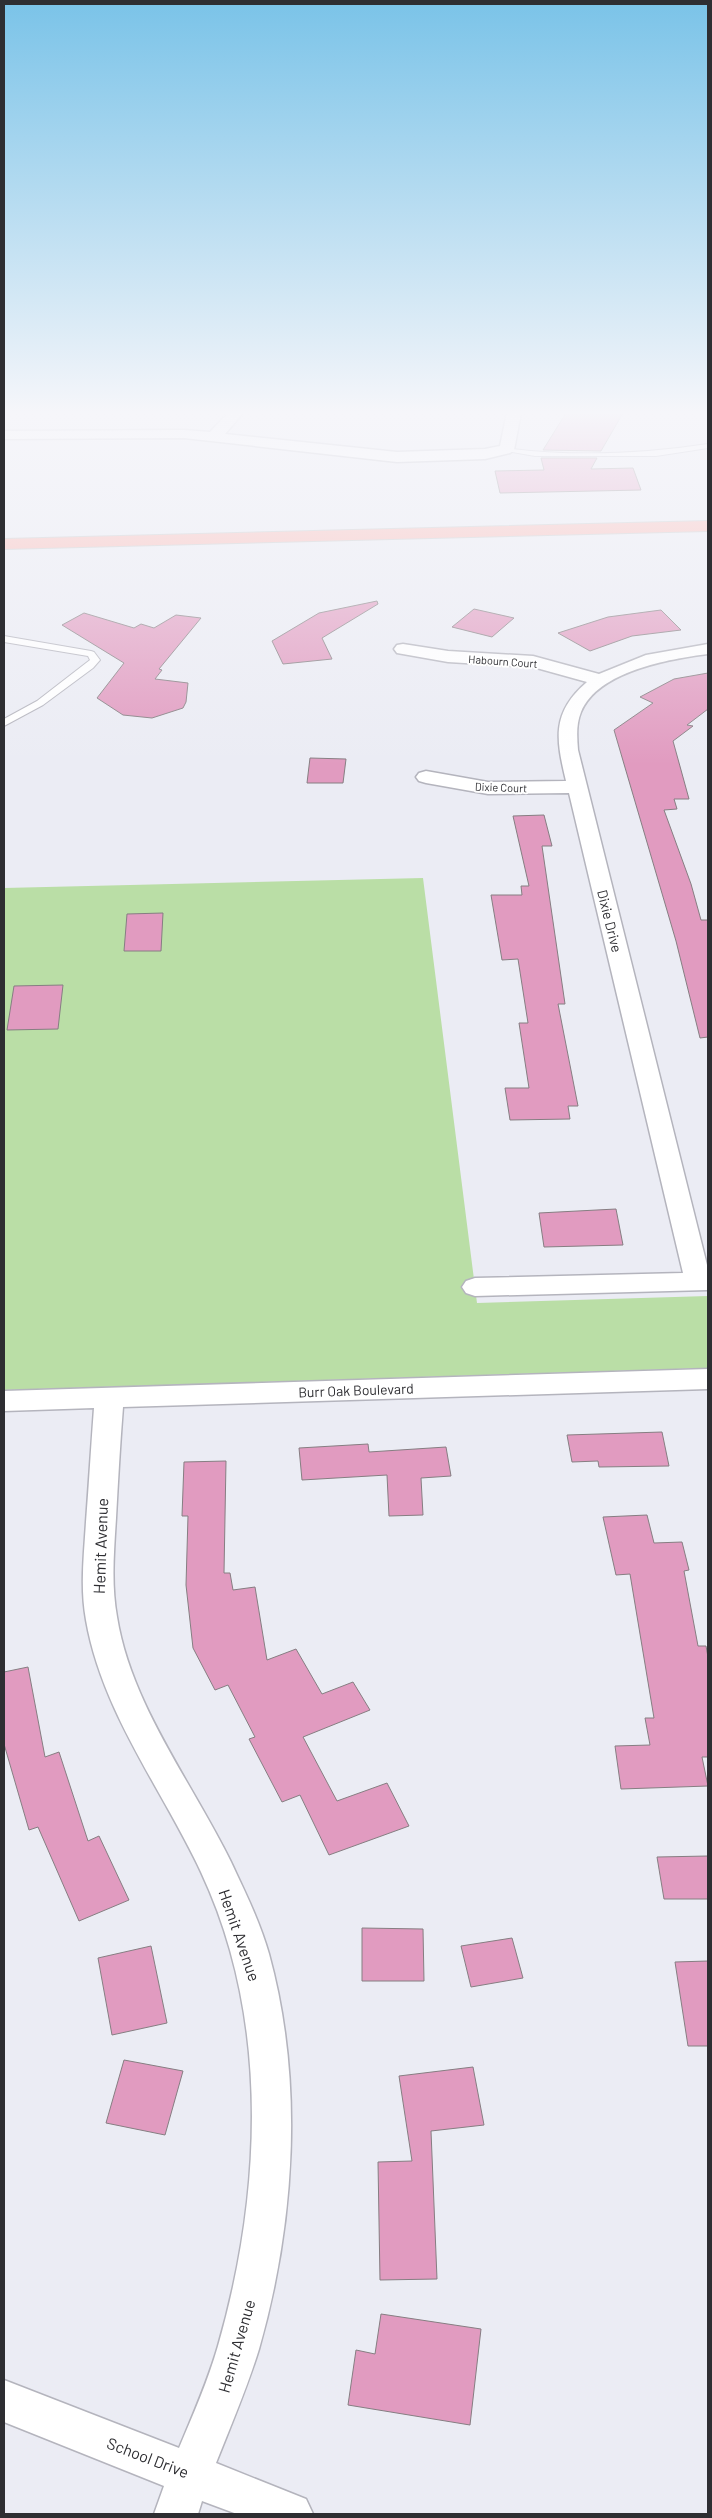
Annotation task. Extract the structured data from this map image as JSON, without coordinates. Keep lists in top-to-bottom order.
{
  "streets": {
    "street": [
      "Habourn Court",
      "Dixie Court",
      "Dixie Drive",
      "Burr Oak Boulevard",
      "Hemit Avenue",
      "School Drive"
    ]
  },
  "crossings": [
    ["Habourn Court", "Dixie Drive"],
    ["Dixie Court", "Dixie Drive"],
    ["Burr Oak Boulevard", "Hemit Avenue"],
    ["Hemit Avenue", "School Drive"]
  ]
}
